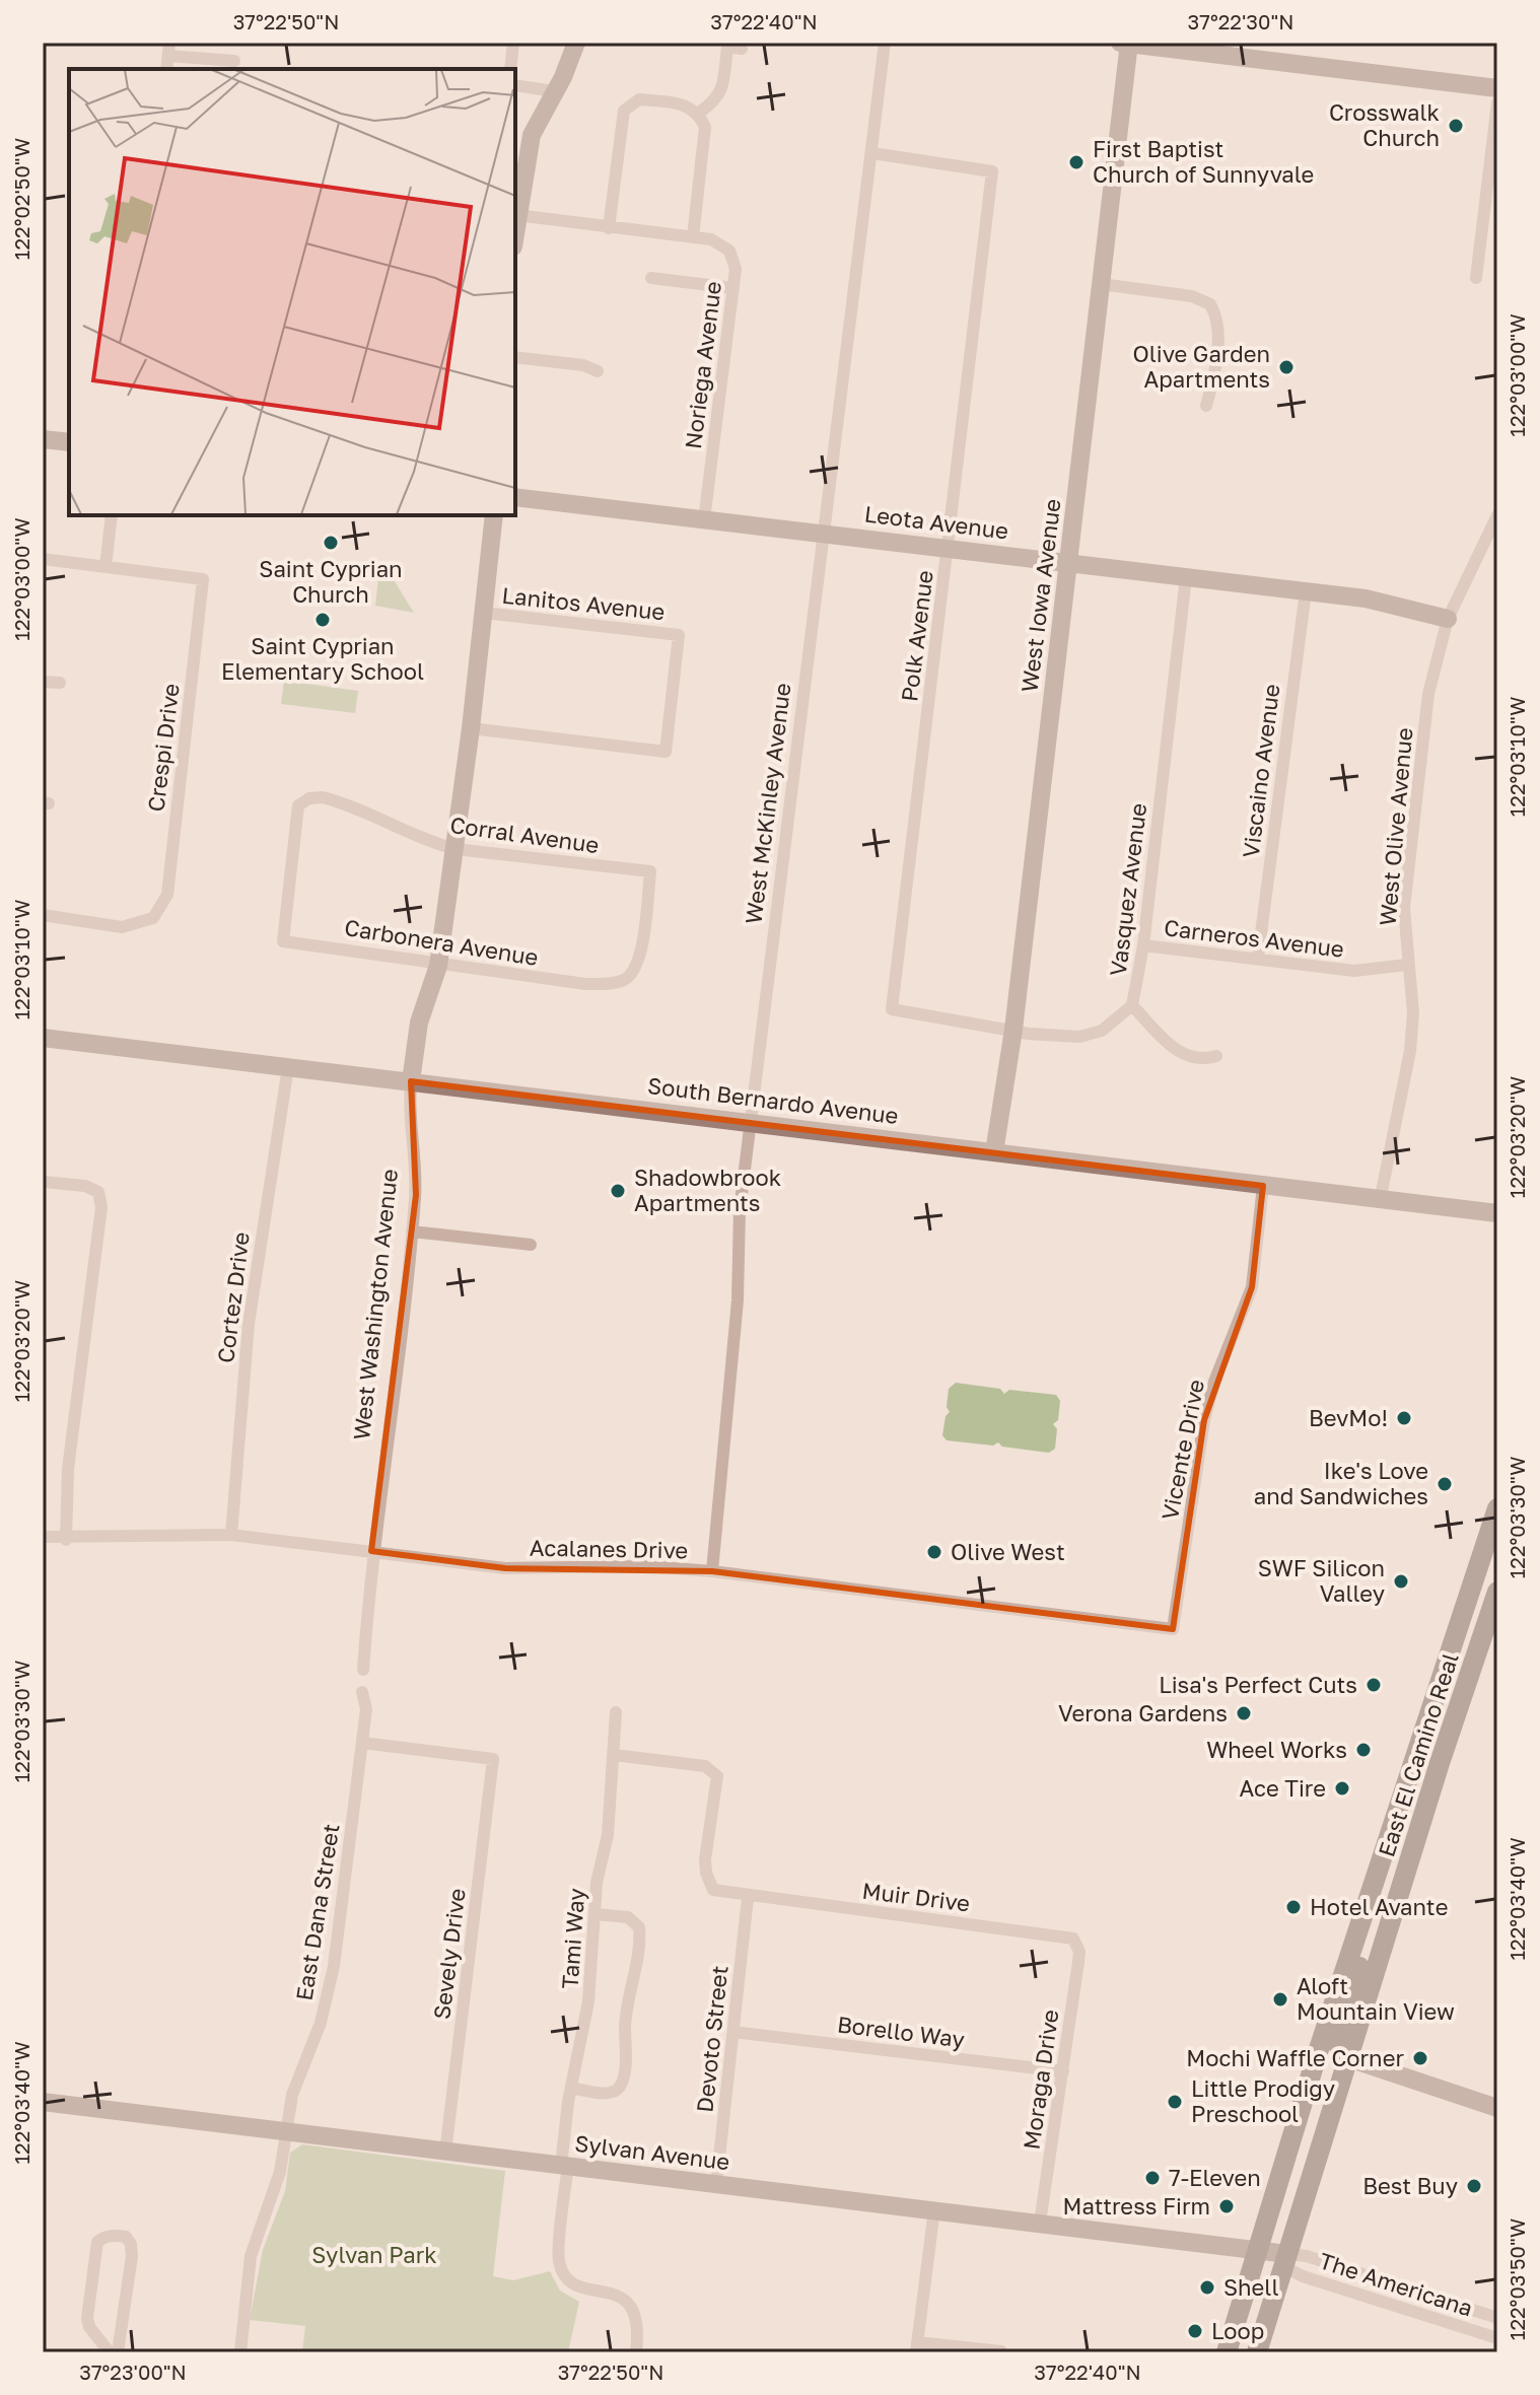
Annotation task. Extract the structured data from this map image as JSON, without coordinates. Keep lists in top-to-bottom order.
{
  "streets": {
    "main road": ["East El Camino Real"],
    "street": [
      "Noriega Avenue",
      "Leota Avenue",
      "West Iowa Avenue",
      "Lanitos Avenue",
      "Polk Avenue",
      "Crespi Drive",
      "Viscaino Avenue",
      "West McKinley Avenue",
      "West Olive Avenue",
      "Corral Avenue",
      "Vasquez Avenue",
      "Carneros Avenue",
      "Carbonera Avenue",
      "South Bernardo Avenue",
      "Cortez Drive",
      "West Washington Avenue",
      "Vicente Drive",
      "Acalanes Drive",
      "Muir Drive",
      "East Dana Street",
      "Tami Way",
      "Sevely Drive",
      "Borello Way",
      "Devoto Street",
      "Moraga Drive",
      "Sylvan Avenue",
      "The Americana"
    ]
  },
  "crossings": [
    ["Noriega Avenue", "Leota Avenue"],
    ["Leota Avenue", "West Iowa Avenue"],
    ["Leota Avenue", "Polk Avenue"],
    ["Leota Avenue", "Viscaino Avenue"],
    ["Leota Avenue", "West McKinley Avenue"],
    ["Leota Avenue", "West Olive Avenue"],
    ["Leota Avenue", "Vasquez Avenue"],
    ["West Iowa Avenue", "Vasquez Avenue"],
    ["West Iowa Avenue", "South Bernardo Avenue"],
    ["Lanitos Avenue", "West Washington Avenue"],
    ["Polk Avenue", "West McKinley Avenue"],
    ["Polk Avenue", "Vasquez Avenue"],
    ["Viscaino Avenue", "Carneros Avenue"],
    ["West McKinley Avenue", "South Bernardo Avenue"],
    ["West McKinley Avenue", "Acalanes Drive"],
    ["West Olive Avenue", "Carneros Avenue"],
    ["West Olive Avenue", "South Bernardo Avenue"],
    ["Corral Avenue", "Carbonera Avenue"],
    ["Corral Avenue", "West Washington Avenue"],
    ["Vasquez Avenue", "Carneros Avenue"],
    ["Carbonera Avenue", "West Washington Avenue"],
    ["South Bernardo Avenue", "Cortez Drive"],
    ["South Bernardo Avenue", "West Washington Avenue"],
    ["South Bernardo Avenue", "Vicente Drive"],
    ["Cortez Drive", "Acalanes Drive"],
    ["West Washington Avenue", "Acalanes Drive"],
    ["Vicente Drive", "Acalanes Drive"],
    ["East El Camino Real", "Sylvan Avenue"],
    ["East El Camino Real", "The Americana"],
    ["Muir Drive", "Tami Way"],
    ["Muir Drive", "Devoto Street"],
    ["Muir Drive", "Moraga Drive"],
    ["East Dana Street", "Sevely Drive"],
    ["East Dana Street", "Sylvan Avenue"],
    ["Tami Way", "Sylvan Avenue"],
    ["Sevely Drive", "Sylvan Avenue"],
    ["Borello Way", "Devoto Street"],
    ["Borello Way", "Moraga Drive"],
    ["Devoto Street", "Sylvan Avenue"],
    ["Moraga Drive", "Sylvan Avenue"],
    ["Sylvan Avenue", "The Americana"]
  ],
  "parks": ["Sylvan Park"],
  "places": [
    "Crosswalk Church",
    "First Baptist Church of Sunnyvale",
    "Olive Garden Apartments",
    "Saint Cyprian Church",
    "Saint Cyprian Elementary School",
    "Shadowbrook Apartments",
    "BevMo!",
    "Ike's Love and Sandwiches",
    "Olive West",
    "SWF Silicon Valley",
    "Lisa's Perfect Cuts",
    "Verona Gardens",
    "Wheel Works",
    "Ace Tire",
    "Hotel Avante",
    "Aloft Mountain View",
    "Mochi Waffle Corner",
    "Little Prodigy Preschool",
    "7-Eleven",
    "Best Buy",
    "Mattress Firm",
    "Shell",
    "Loop"
  ],
  "coordinates": [
    "37°22'50\"N",
    "37°22'40\"N",
    "37°22'30\"N",
    "122°02'50\"W",
    "122°03'00\"W",
    "122°03'10\"W",
    "122°03'20\"W",
    "122°03'30\"W",
    "122°03'40\"W",
    "122°03'50\"W",
    "37°23'00\"N"
  ]
}
